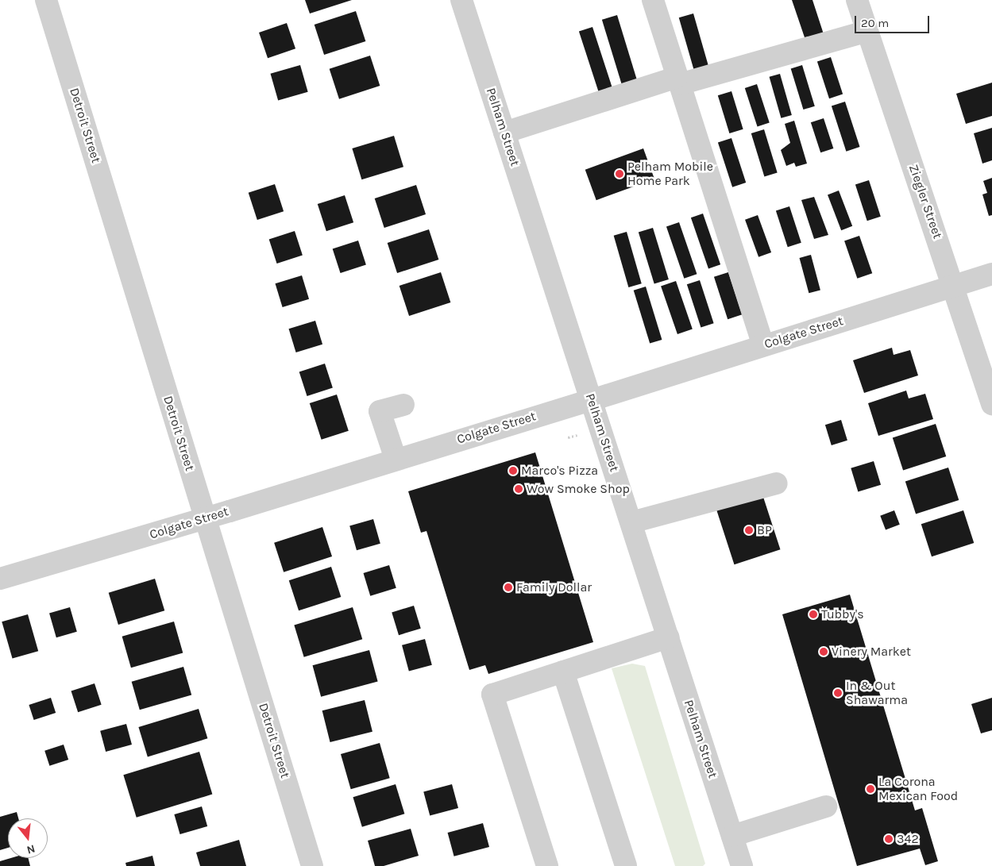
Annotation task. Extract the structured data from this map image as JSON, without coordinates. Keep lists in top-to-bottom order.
{
  "streets": {
    "street": [
      "Detroit Street",
      "Pelham Street",
      "Ziegler Street",
      "Colgate Street"
    ]
  },
  "crossings": [
    ["Detroit Street", "Colgate Street"],
    ["Pelham Street", "Colgate Street"],
    ["Ziegler Street", "Colgate Street"]
  ],
  "places": [
    "Pelham Mobile Home Park",
    "Marco's Pizza",
    "Wow Smoke Shop",
    "BP",
    "Family Dollar",
    "Tubby's",
    "Vinery Market",
    "In & Out Shawarma",
    "La Corona Mexican Food",
    "342"
  ],
  "scale_bar": "20 m",
  "north": "bottom"
}
